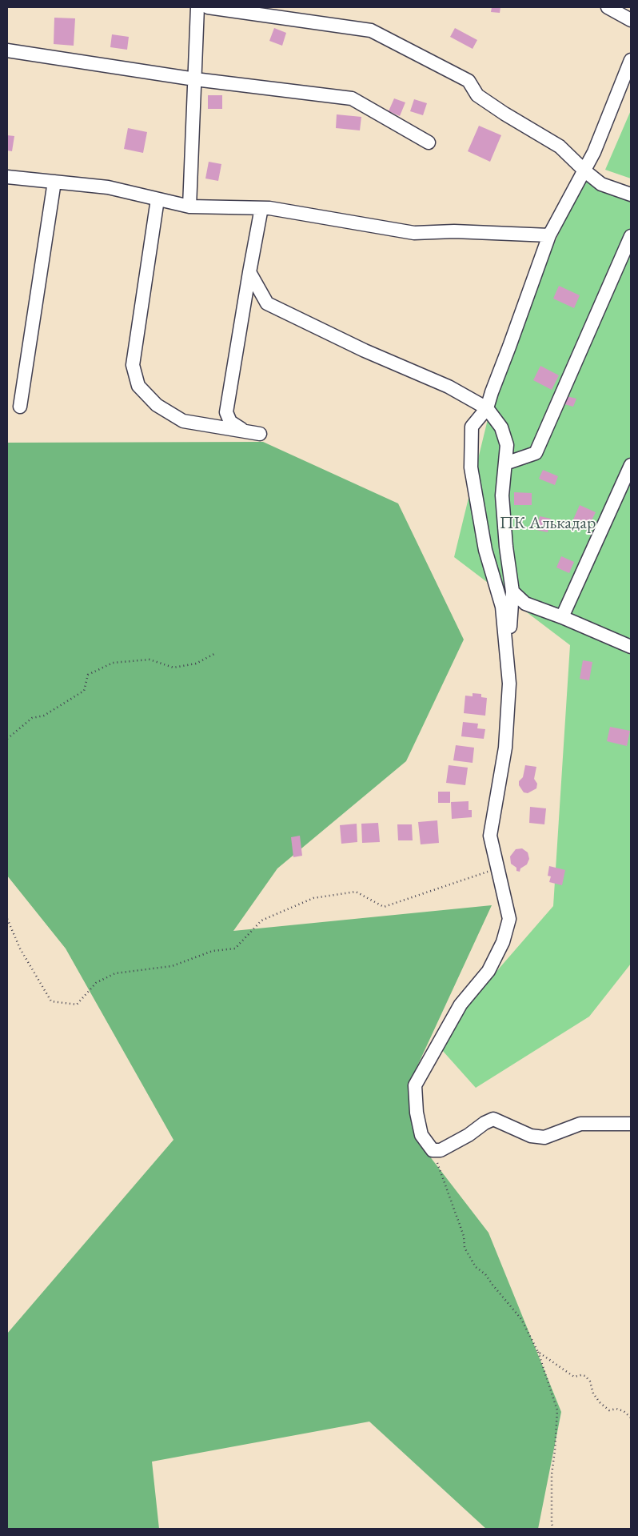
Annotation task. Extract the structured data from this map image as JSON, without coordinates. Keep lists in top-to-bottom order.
{
  "parks": ["ПК Алькадар"]
}
